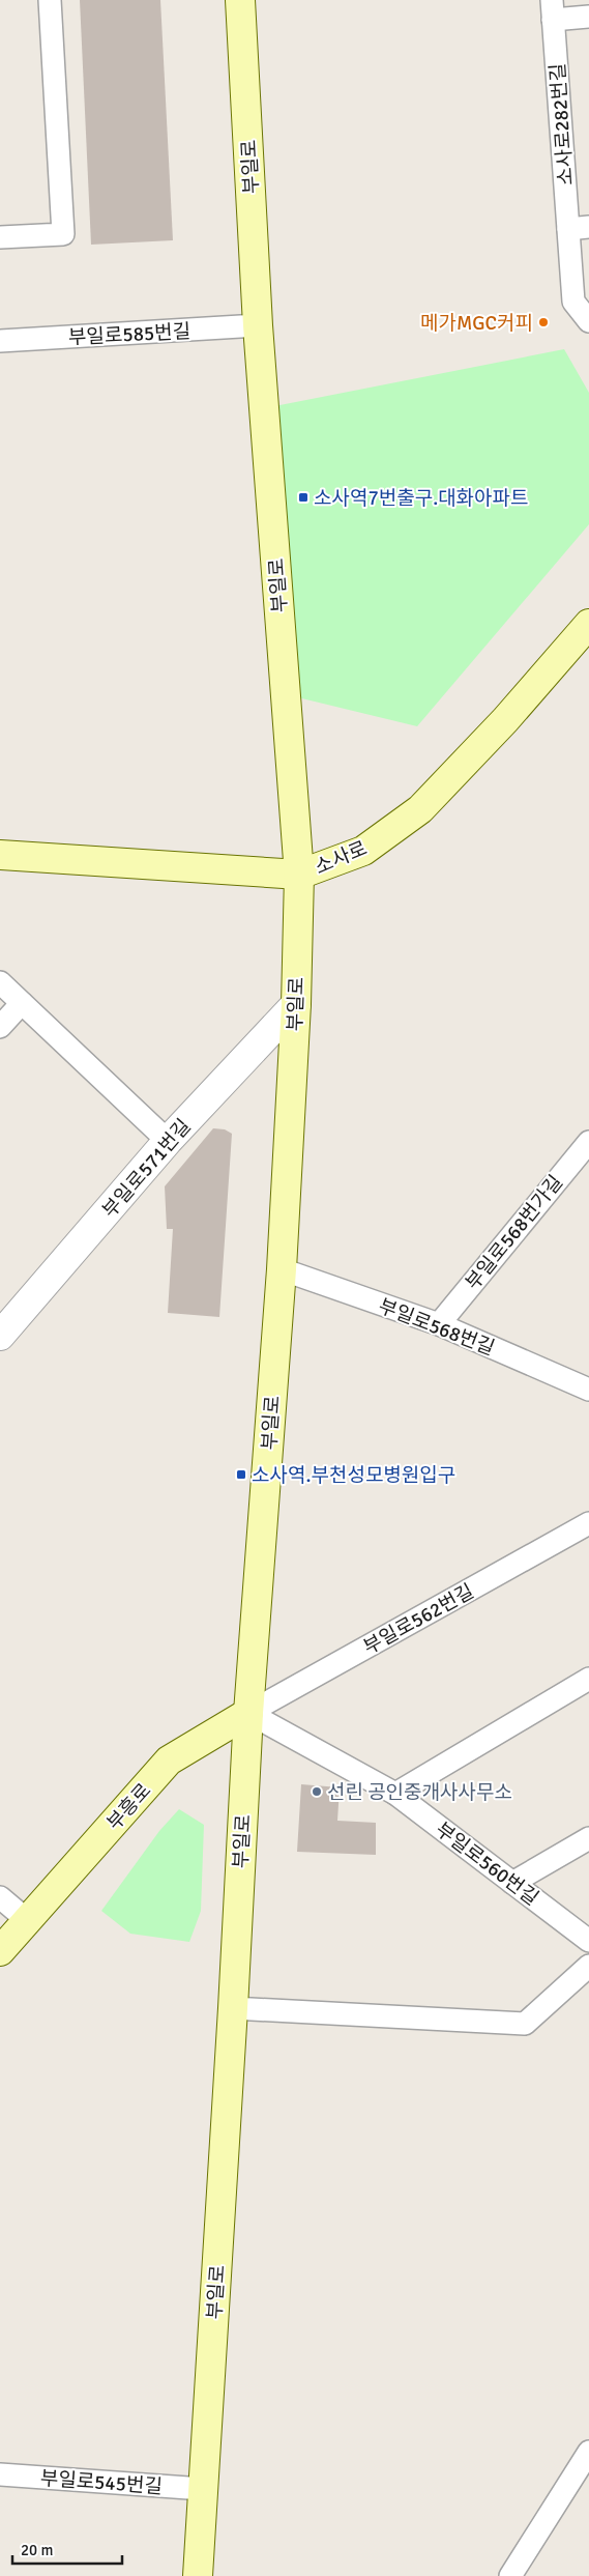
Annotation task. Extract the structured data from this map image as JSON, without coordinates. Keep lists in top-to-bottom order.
{
  "streets": {
    "street": [
      "부일로",
      "소사로",
      "부일로571번길",
      "부흥로"
    ],
    "lane": [
      "소사로282번길",
      "부일로585번길",
      "부일로568번가길",
      "부일로568번길",
      "부일로562번길",
      "부일로560번길",
      "부일로545번길"
    ]
  },
  "crossings": [
    ["부일로", "부일로585번길"],
    ["부일로", "소사로"],
    ["부일로", "부일로571번길"],
    ["부일로", "부일로568번길"],
    ["부일로", "부일로562번길"],
    ["부일로", "부흥로"],
    ["부일로", "부일로560번길"],
    ["부일로", "부일로545번길"],
    ["부일로568번가길", "부일로568번길"],
    ["부일로562번길", "부흥로"],
    ["부일로562번길", "부일로560번길"],
    ["부흥로", "부일로560번길"]
  ],
  "places": {
    "other": ["메가MGC커피", "선린 공인중개사사무소"],
    "transit": ["소사역7번출구.대화아파트", "소사역.부천성모병원입구"]
  },
  "scale_bar": "20 m"
}
